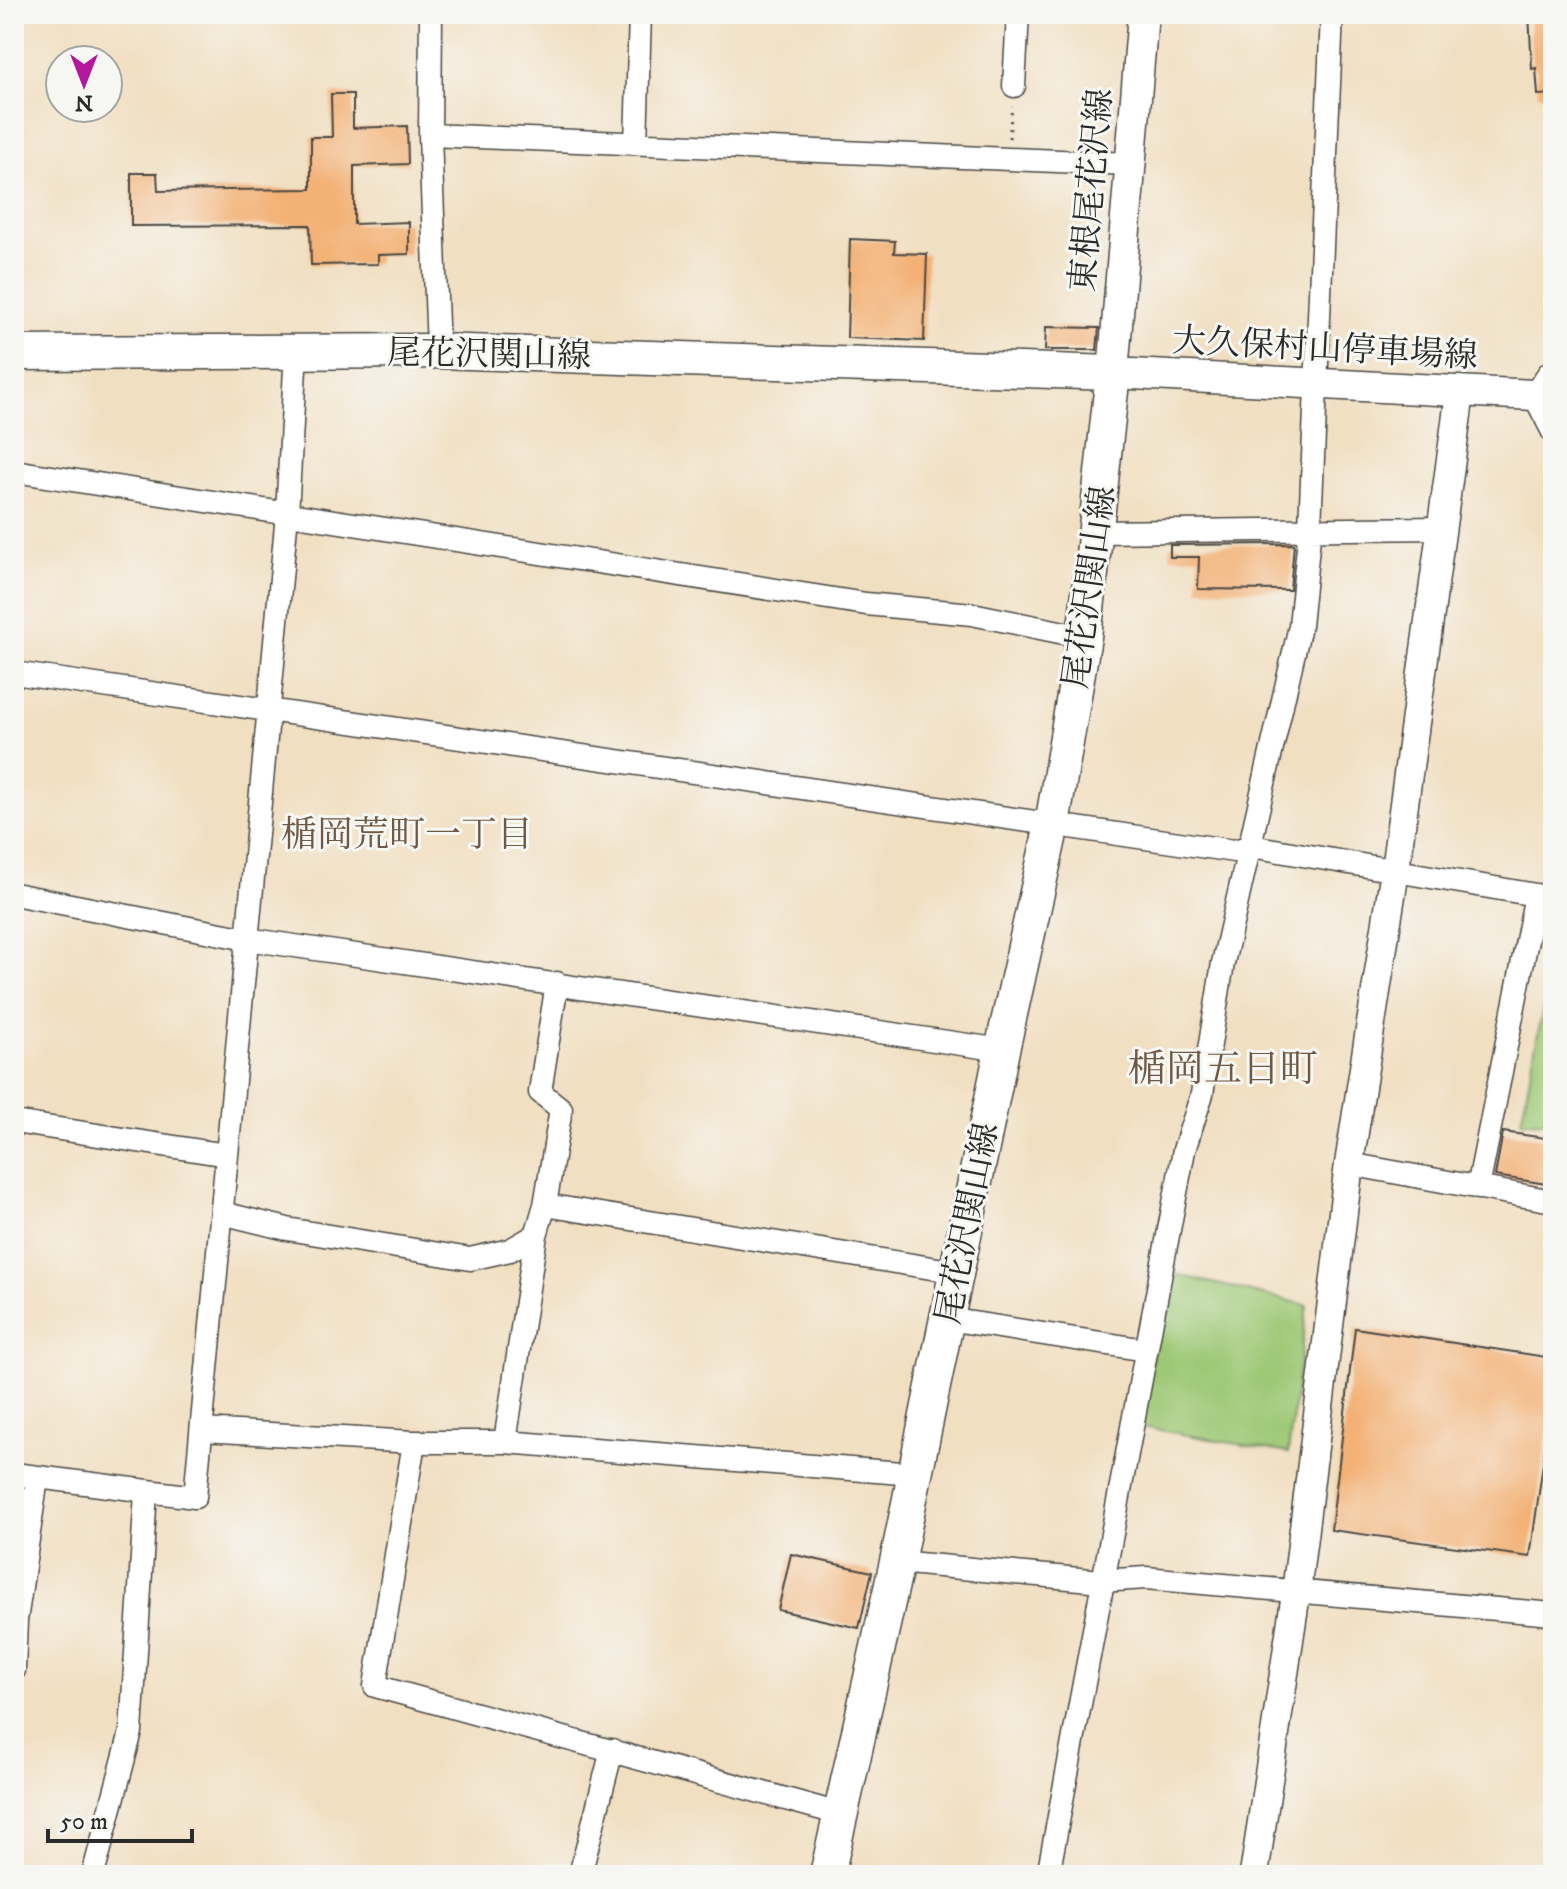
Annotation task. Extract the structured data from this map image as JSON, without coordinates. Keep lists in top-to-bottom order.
{
  "streets": {
    "main road": ["東根尾花沢線", "大久保村山停車場線", "尾花沢関山線"]
  },
  "crossings": [
    ["東根尾花沢線", "大久保村山停車場線"],
    ["東根尾花沢線", "尾花沢関山線"],
    ["大久保村山停車場線", "尾花沢関山線"]
  ],
  "districts": ["楯岡荒町一丁目", "楯岡五日町"],
  "scale_bar": "50 m",
  "north": "bottom"
}
